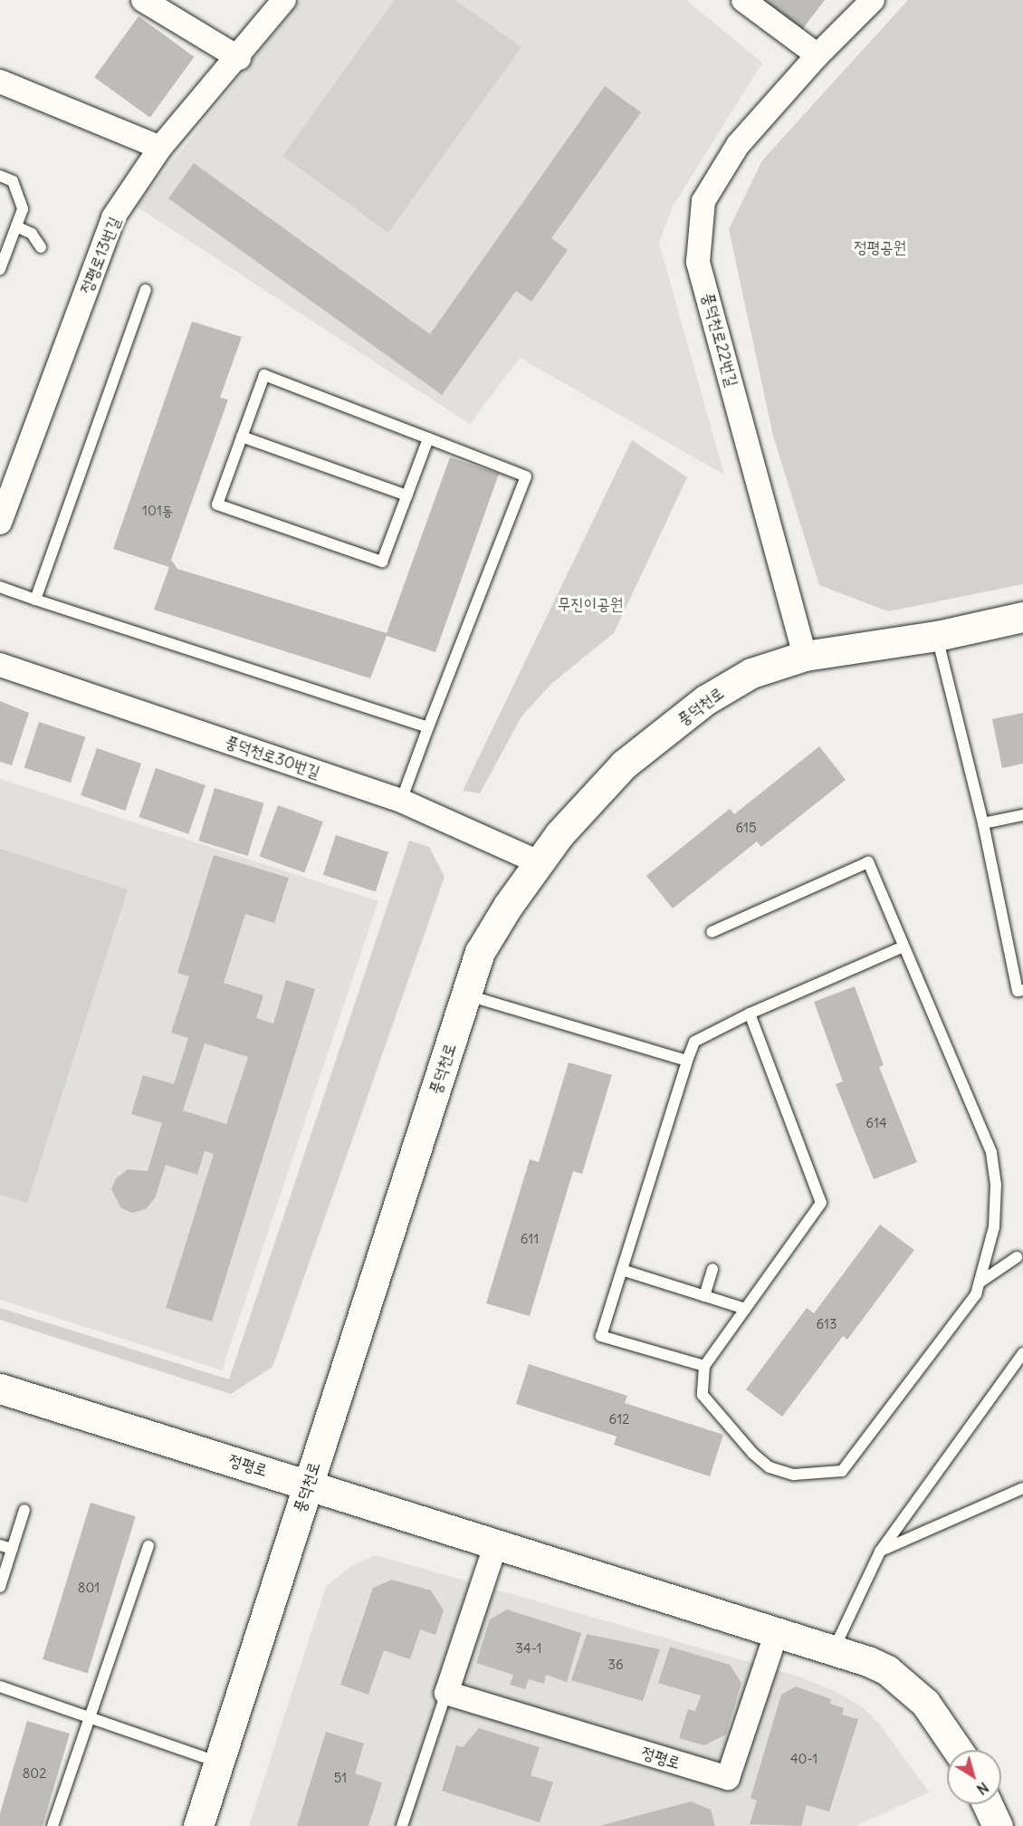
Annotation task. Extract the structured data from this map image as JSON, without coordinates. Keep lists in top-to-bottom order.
{
  "streets": {
    "main road": ["풍덕천로", "정평로"],
    "street": ["정평로13번길", "풍덕천로22번길", "풍덕천로30번길"]
  },
  "crossings": [
    ["풍덕천로22번길", "풍덕천로"],
    ["풍덕천로", "풍덕천로30번길"],
    ["풍덕천로", "정평로"]
  ],
  "parks": ["정평공원", "무진이공원"],
  "house_numbers": [
    "101동",
    "615",
    "614",
    "611",
    "613",
    "612",
    "801",
    "34-1",
    "36",
    "40-1",
    "802",
    "51"
  ],
  "north": "bottom right"
}
